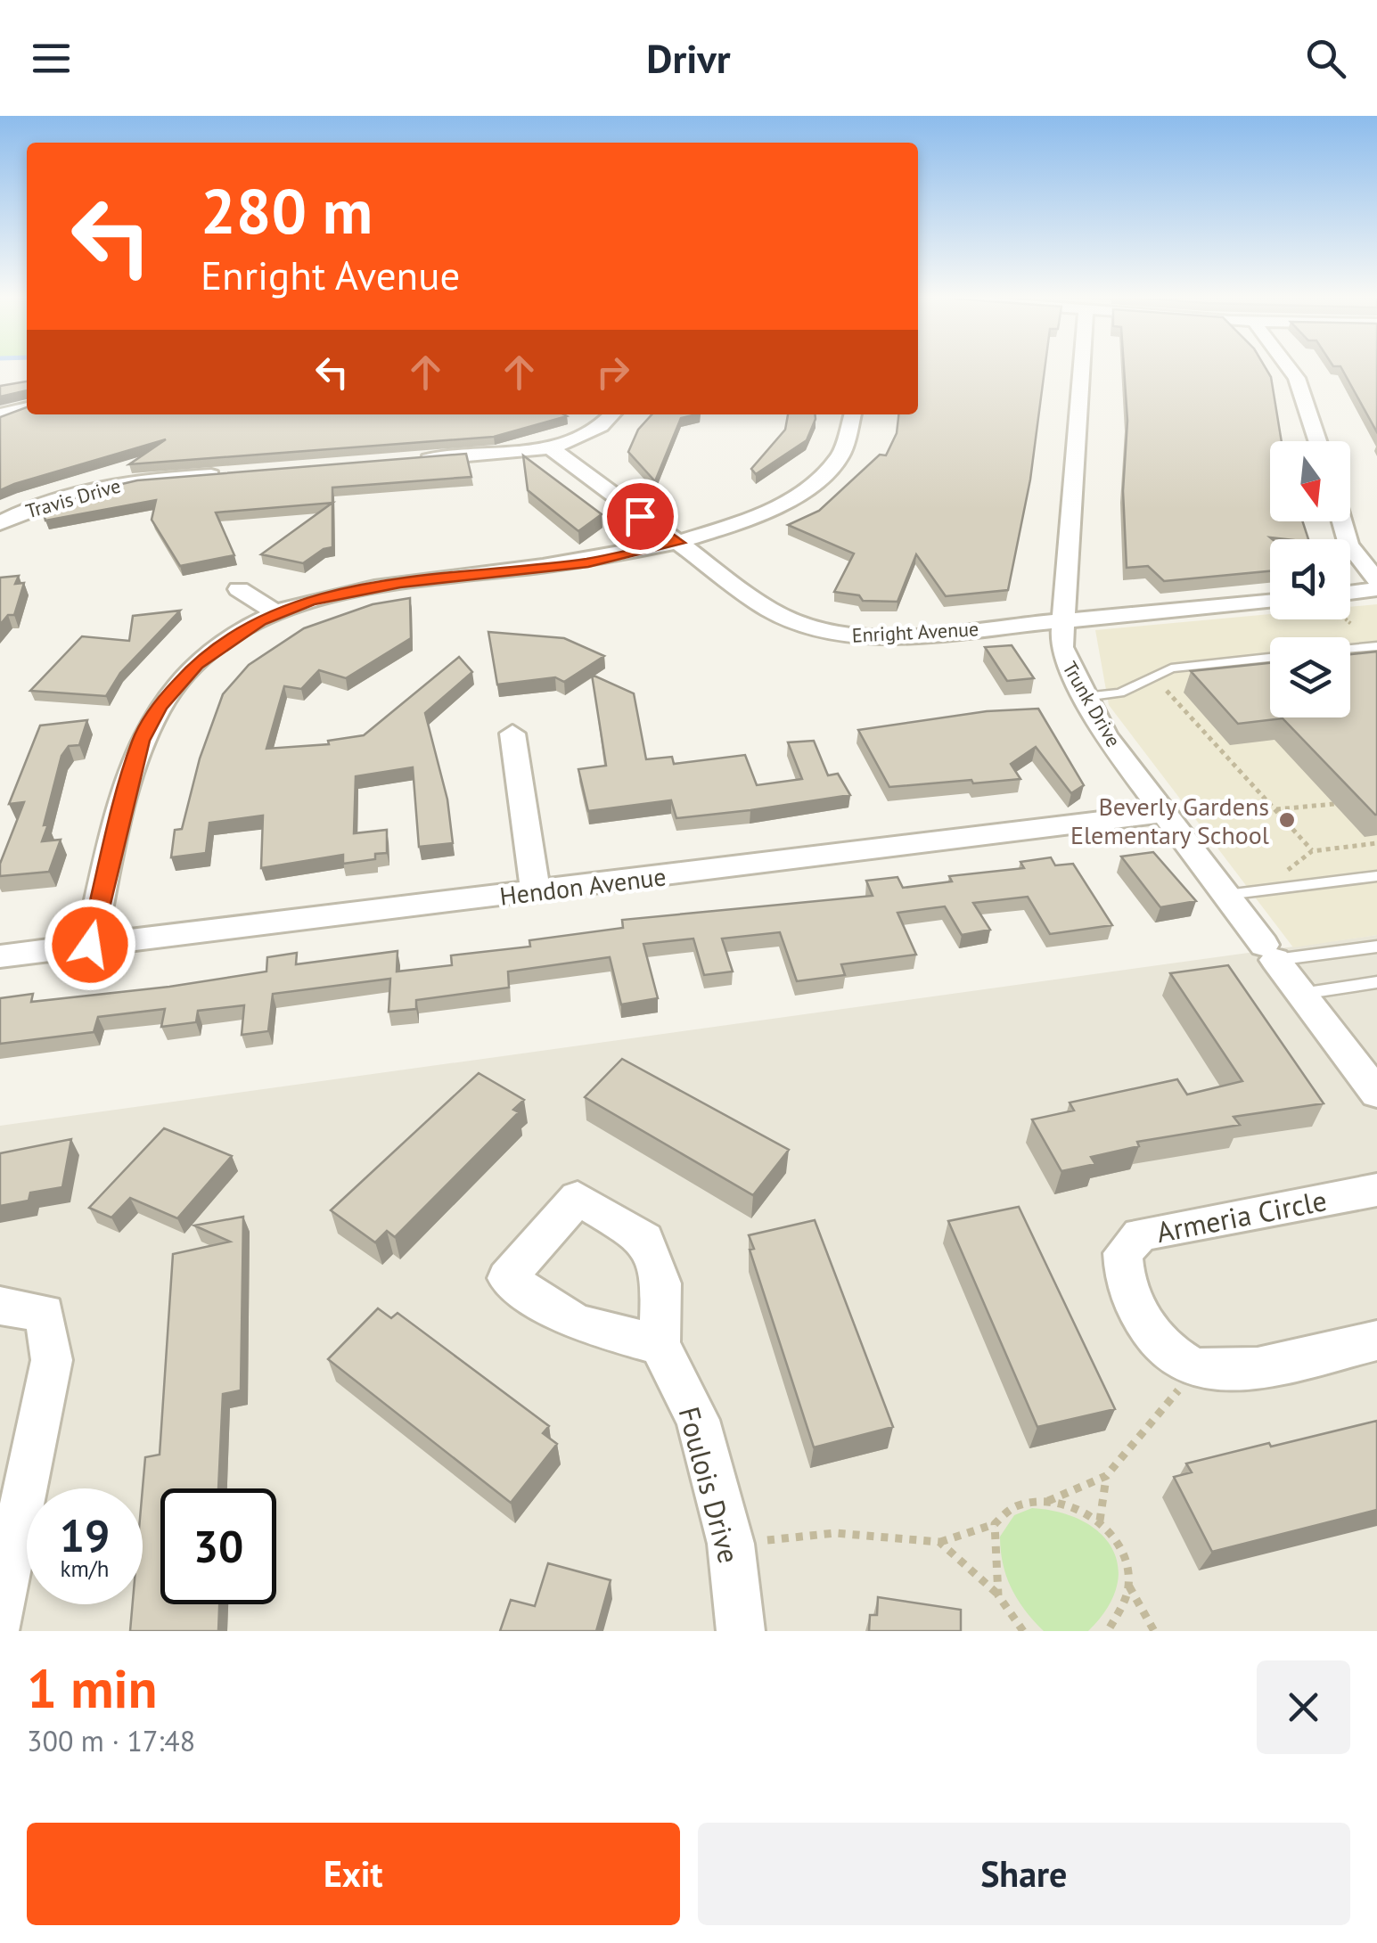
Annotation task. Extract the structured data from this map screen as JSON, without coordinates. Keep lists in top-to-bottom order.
{
  "streets": {
    "street": [
      "Travis Drive",
      "Enright Avenue",
      "Trunk Drive",
      "Hendon Avenue",
      "Armeria Circle",
      "Foulois Drive"
    ]
  },
  "crossings": [
    ["Enright Avenue", "Trunk Drive"],
    ["Trunk Drive", "Hendon Avenue"]
  ],
  "places": ["Beverly Gardens Elementary School"],
  "north": "bottom",
  "page": {
    "header": "Drivr",
    "turn": ["280 m", "Enright Avenue"],
    "speed": "19 km/h",
    "limit": "30",
    "heading": ["1 min", "300 m · 17:48"],
    "buttons": ["Exit", "Share"]
  }
}
